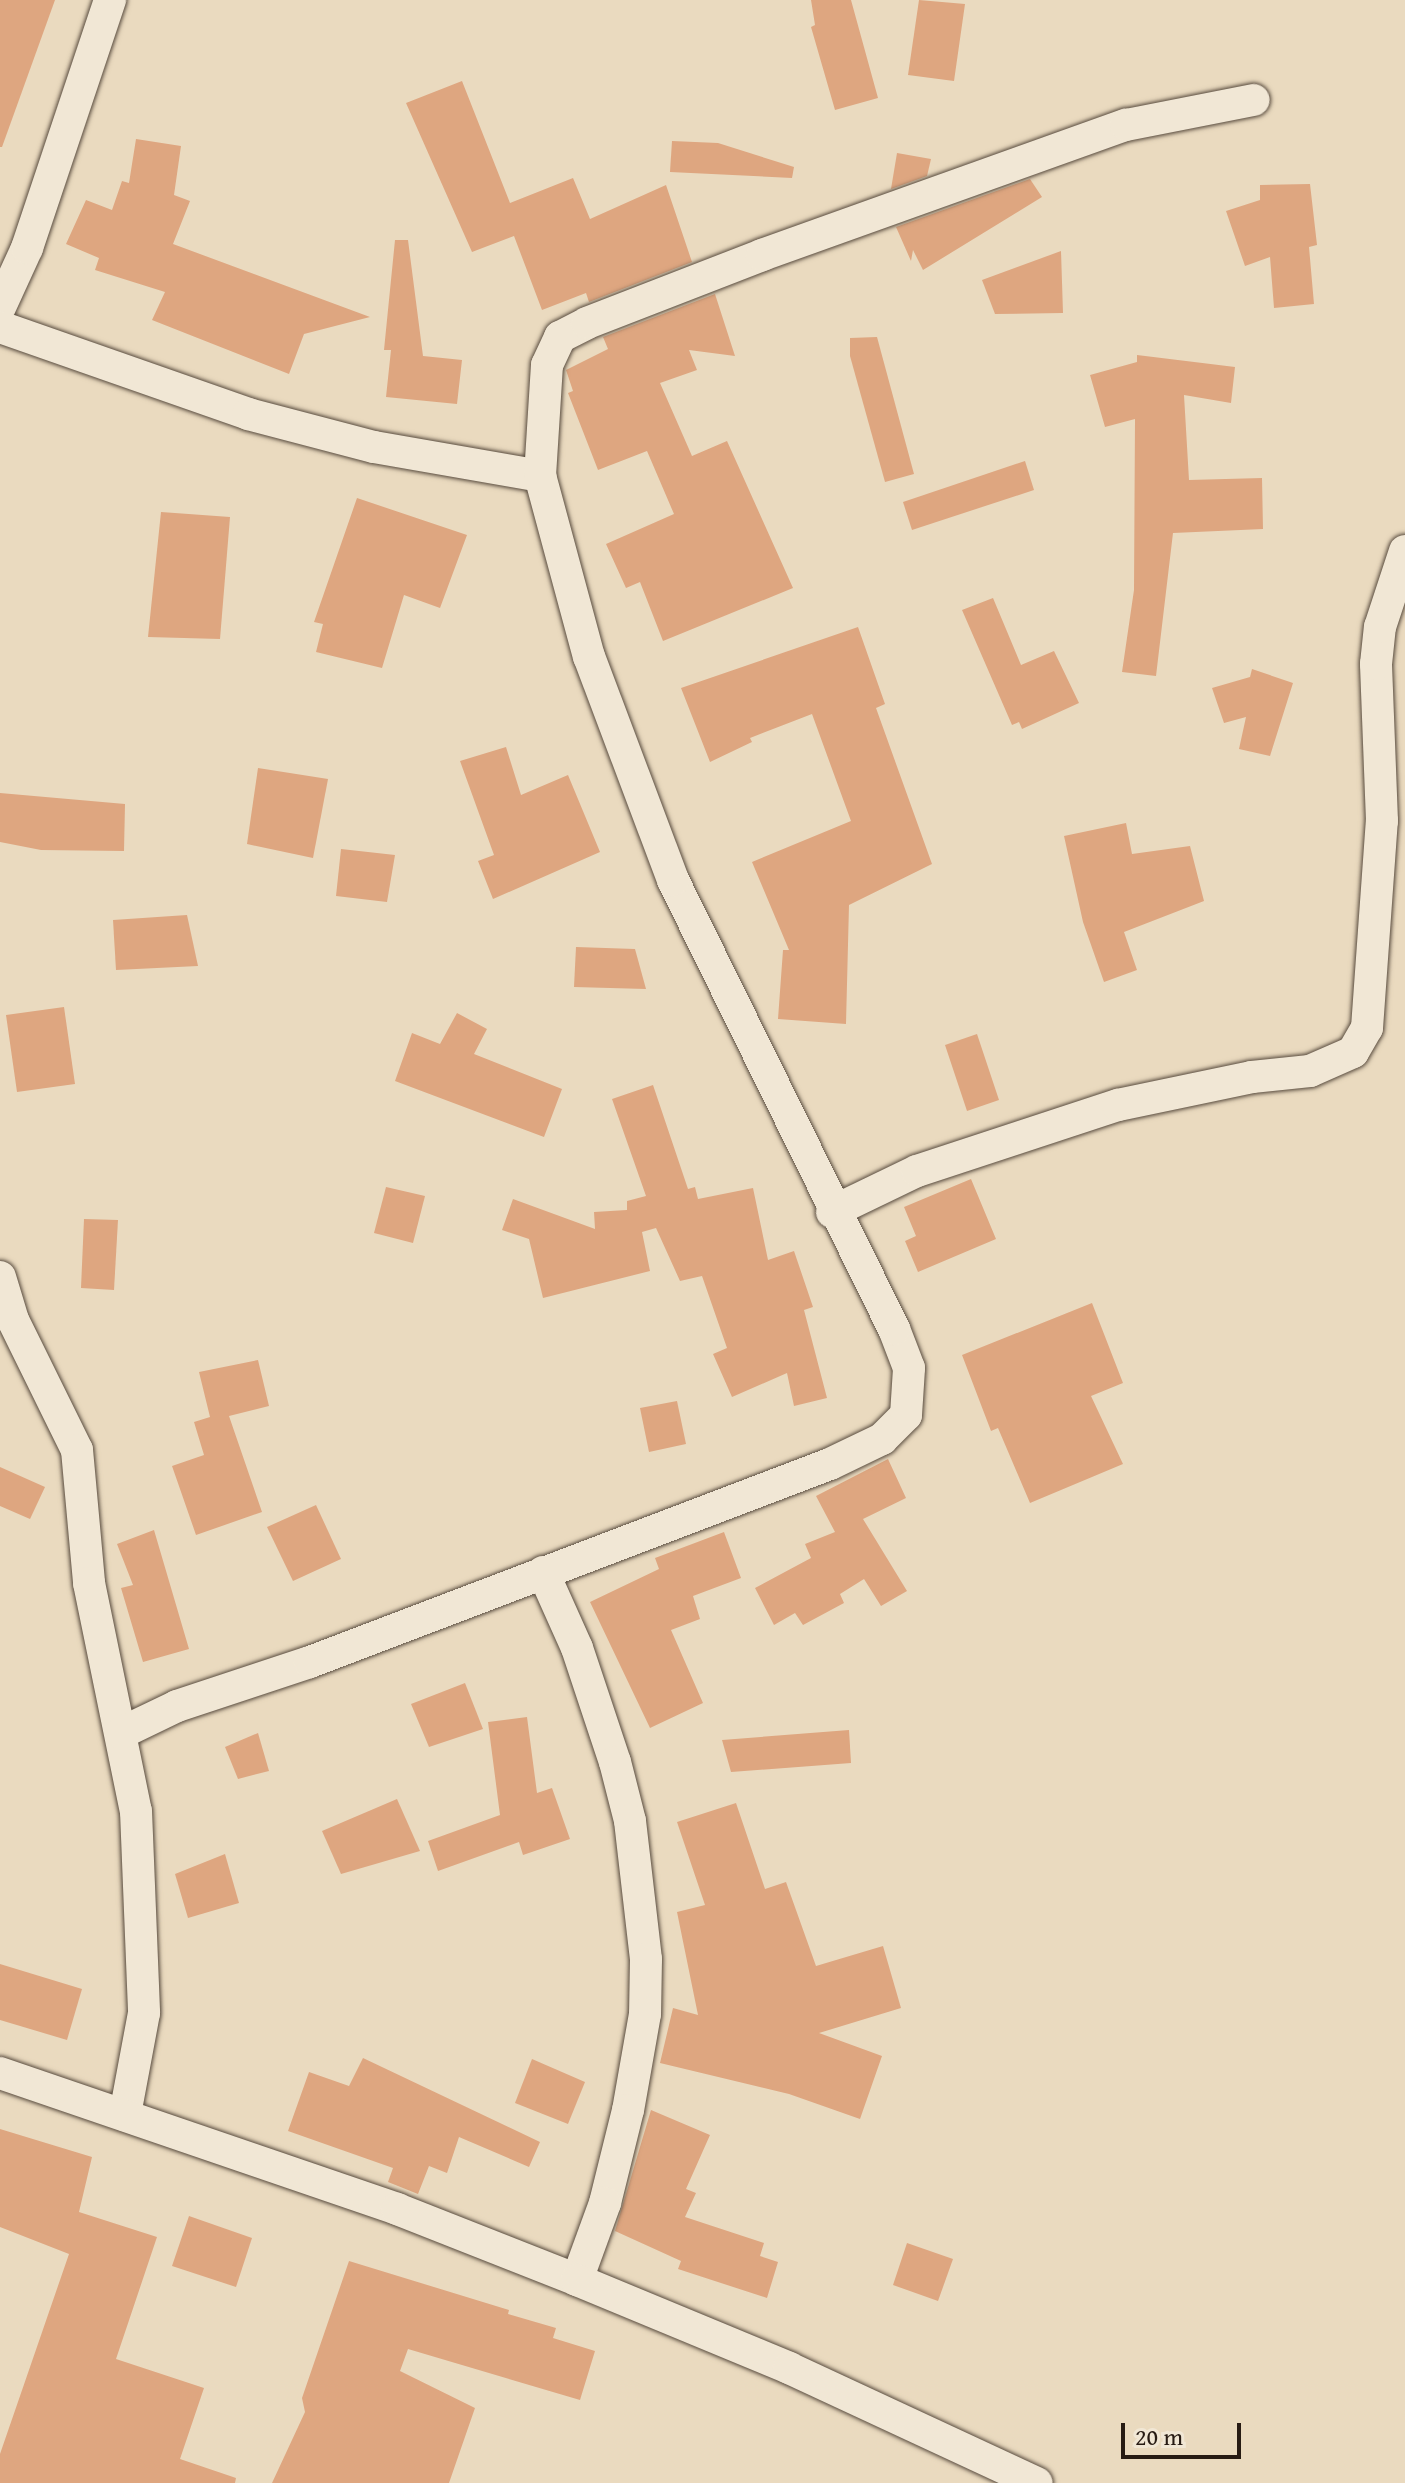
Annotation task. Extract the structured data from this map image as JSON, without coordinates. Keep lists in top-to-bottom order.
{
  "scale_bar": "20 m"
}
